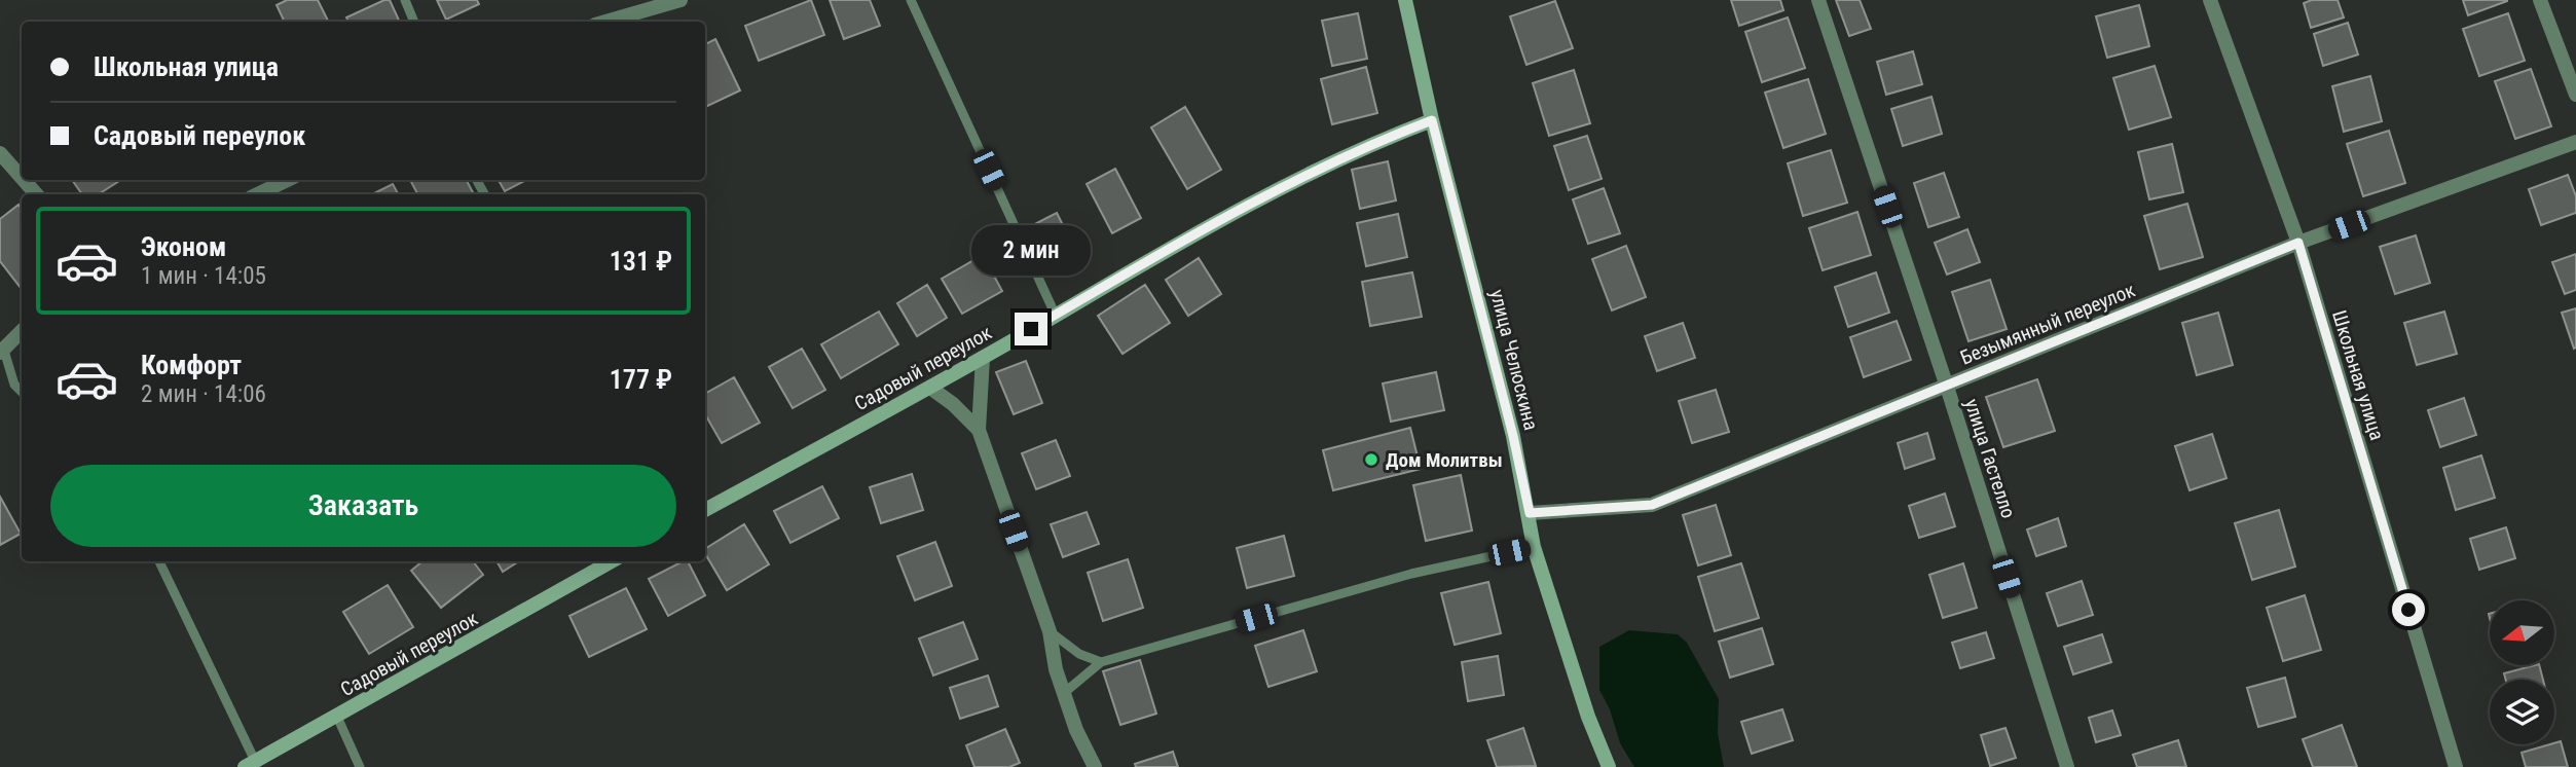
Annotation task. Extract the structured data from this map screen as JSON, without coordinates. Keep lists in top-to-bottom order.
{
  "streets": {
    "street": [
      "Безымянный переулок",
      "улица Челюскина",
      "Садовый переулок",
      "Школьная улица",
      "улица Гастелло"
    ]
  },
  "crossings": [
    ["Безымянный переулок", "улица Челюскина"],
    ["Безымянный переулок", "Школьная улица"],
    ["Безымянный переулок", "улица Гастелло"],
    ["улица Челюскина", "Садовый переулок"]
  ],
  "places": ["Дом Молитвы"],
  "north": "left",
  "page": {
    "banner": ["Школьная улица", "Садовый переулок"],
    "list": [
      {
        "name": "Эконом",
        "note": "1 мин · 14:05",
        "value": "131 ₽"
      },
      {
        "name": "Комфорт",
        "note": "2 мин · 14:06",
        "value": "177 ₽"
      }
    ],
    "bubble": "2 мин",
    "buttons": "Заказать"
  }
}
